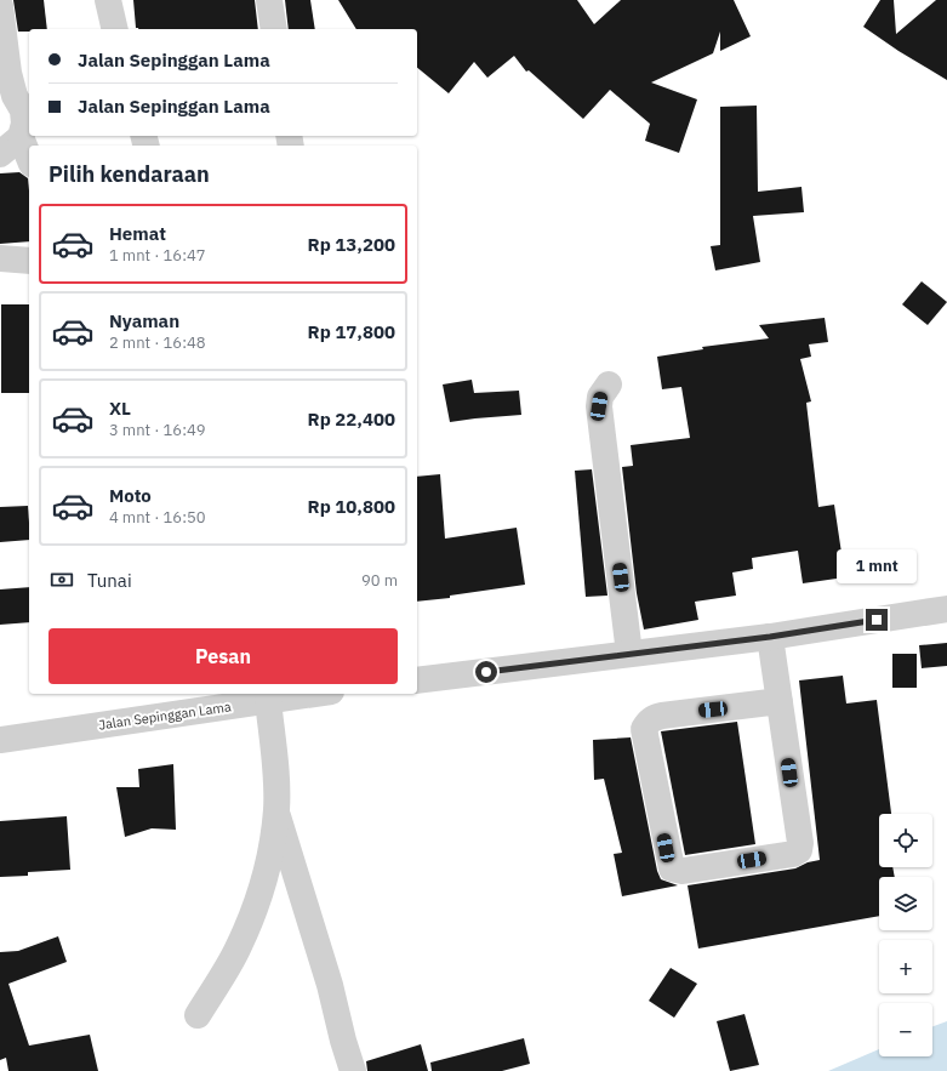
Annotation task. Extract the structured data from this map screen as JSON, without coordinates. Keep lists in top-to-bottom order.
{
  "streets": {
    "street": ["Jalan Sepinggan Lama"]
  },
  "page": {
    "banner": ["Jalan Sepinggan Lama", "Jalan Sepinggan Lama"],
    "heading": "Pilih kendaraan",
    "list": [
      {
        "name": "Hemat",
        "note": "1 mnt · 16:47",
        "value": "Rp 13,200"
      },
      {
        "name": "Nyaman",
        "note": "2 mnt · 16:48",
        "value": "Rp 17,800"
      },
      {
        "name": "XL",
        "note": "3 mnt · 16:49",
        "value": "Rp 22,400"
      },
      {
        "name": "Moto",
        "note": "4 mnt · 16:50",
        "value": "Rp 10,800"
      }
    ],
    "bubble": "1 mnt",
    "pay": ["Tunai", "90 m"],
    "buttons": "Pesan",
    "map_buttons": ["+", "−"]
  }
}
